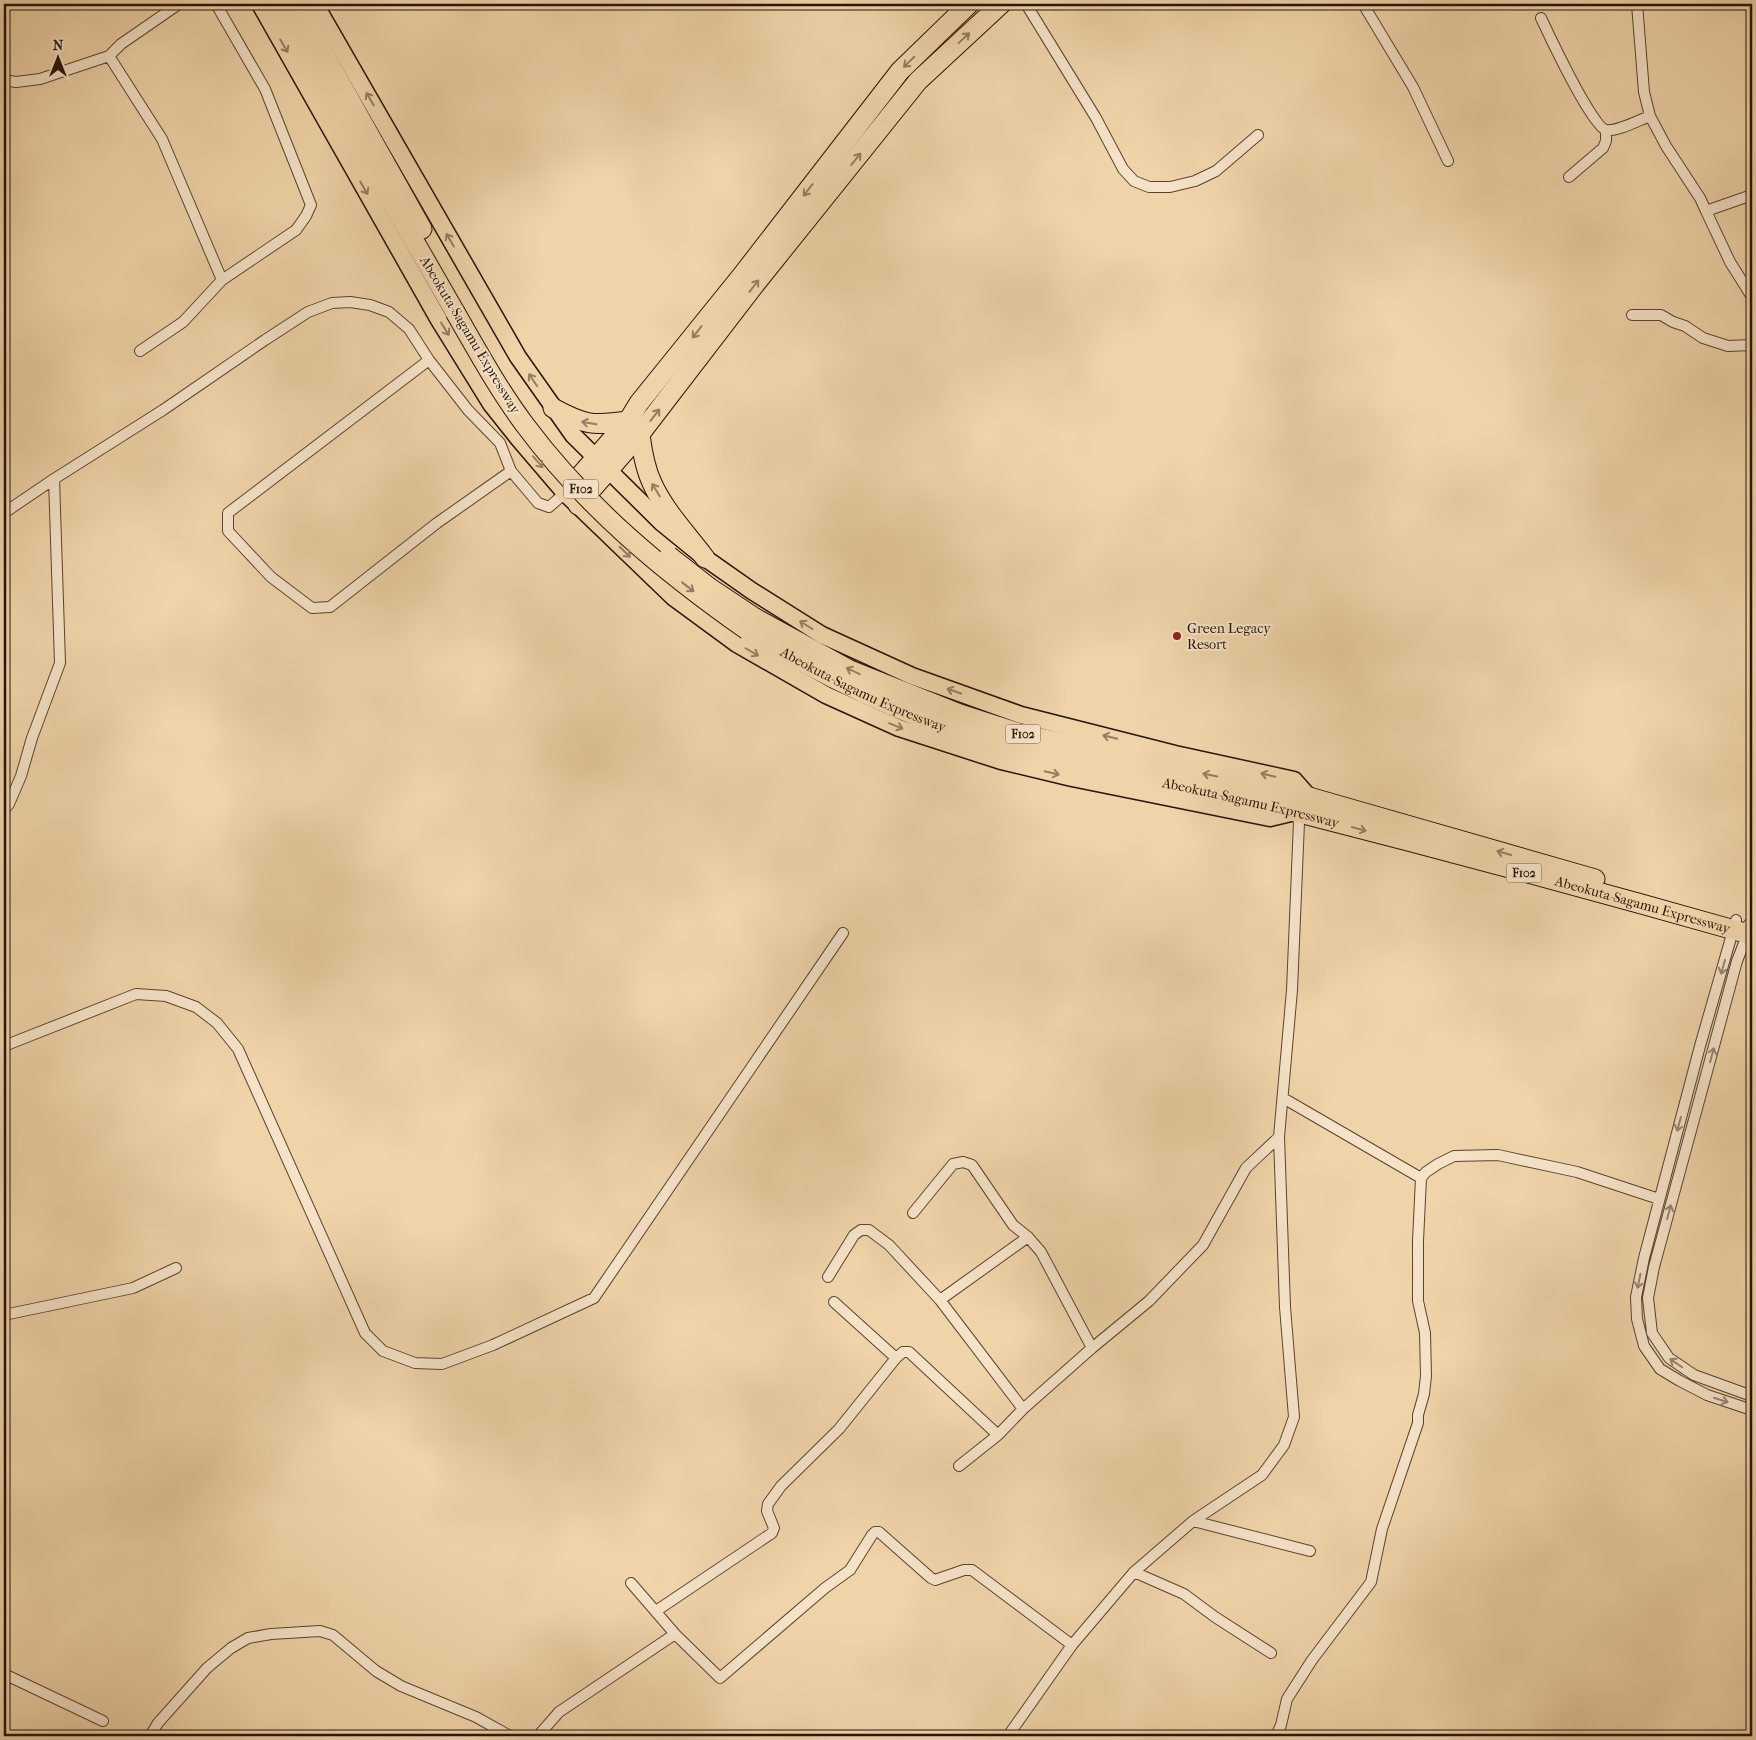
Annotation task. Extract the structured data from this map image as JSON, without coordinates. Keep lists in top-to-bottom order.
{
  "streets": {
    "highway": ["Abeokuta-Sagamu Expressway", "F102"]
  },
  "places": ["Green Legacy Resort"],
  "north": "top"
}
